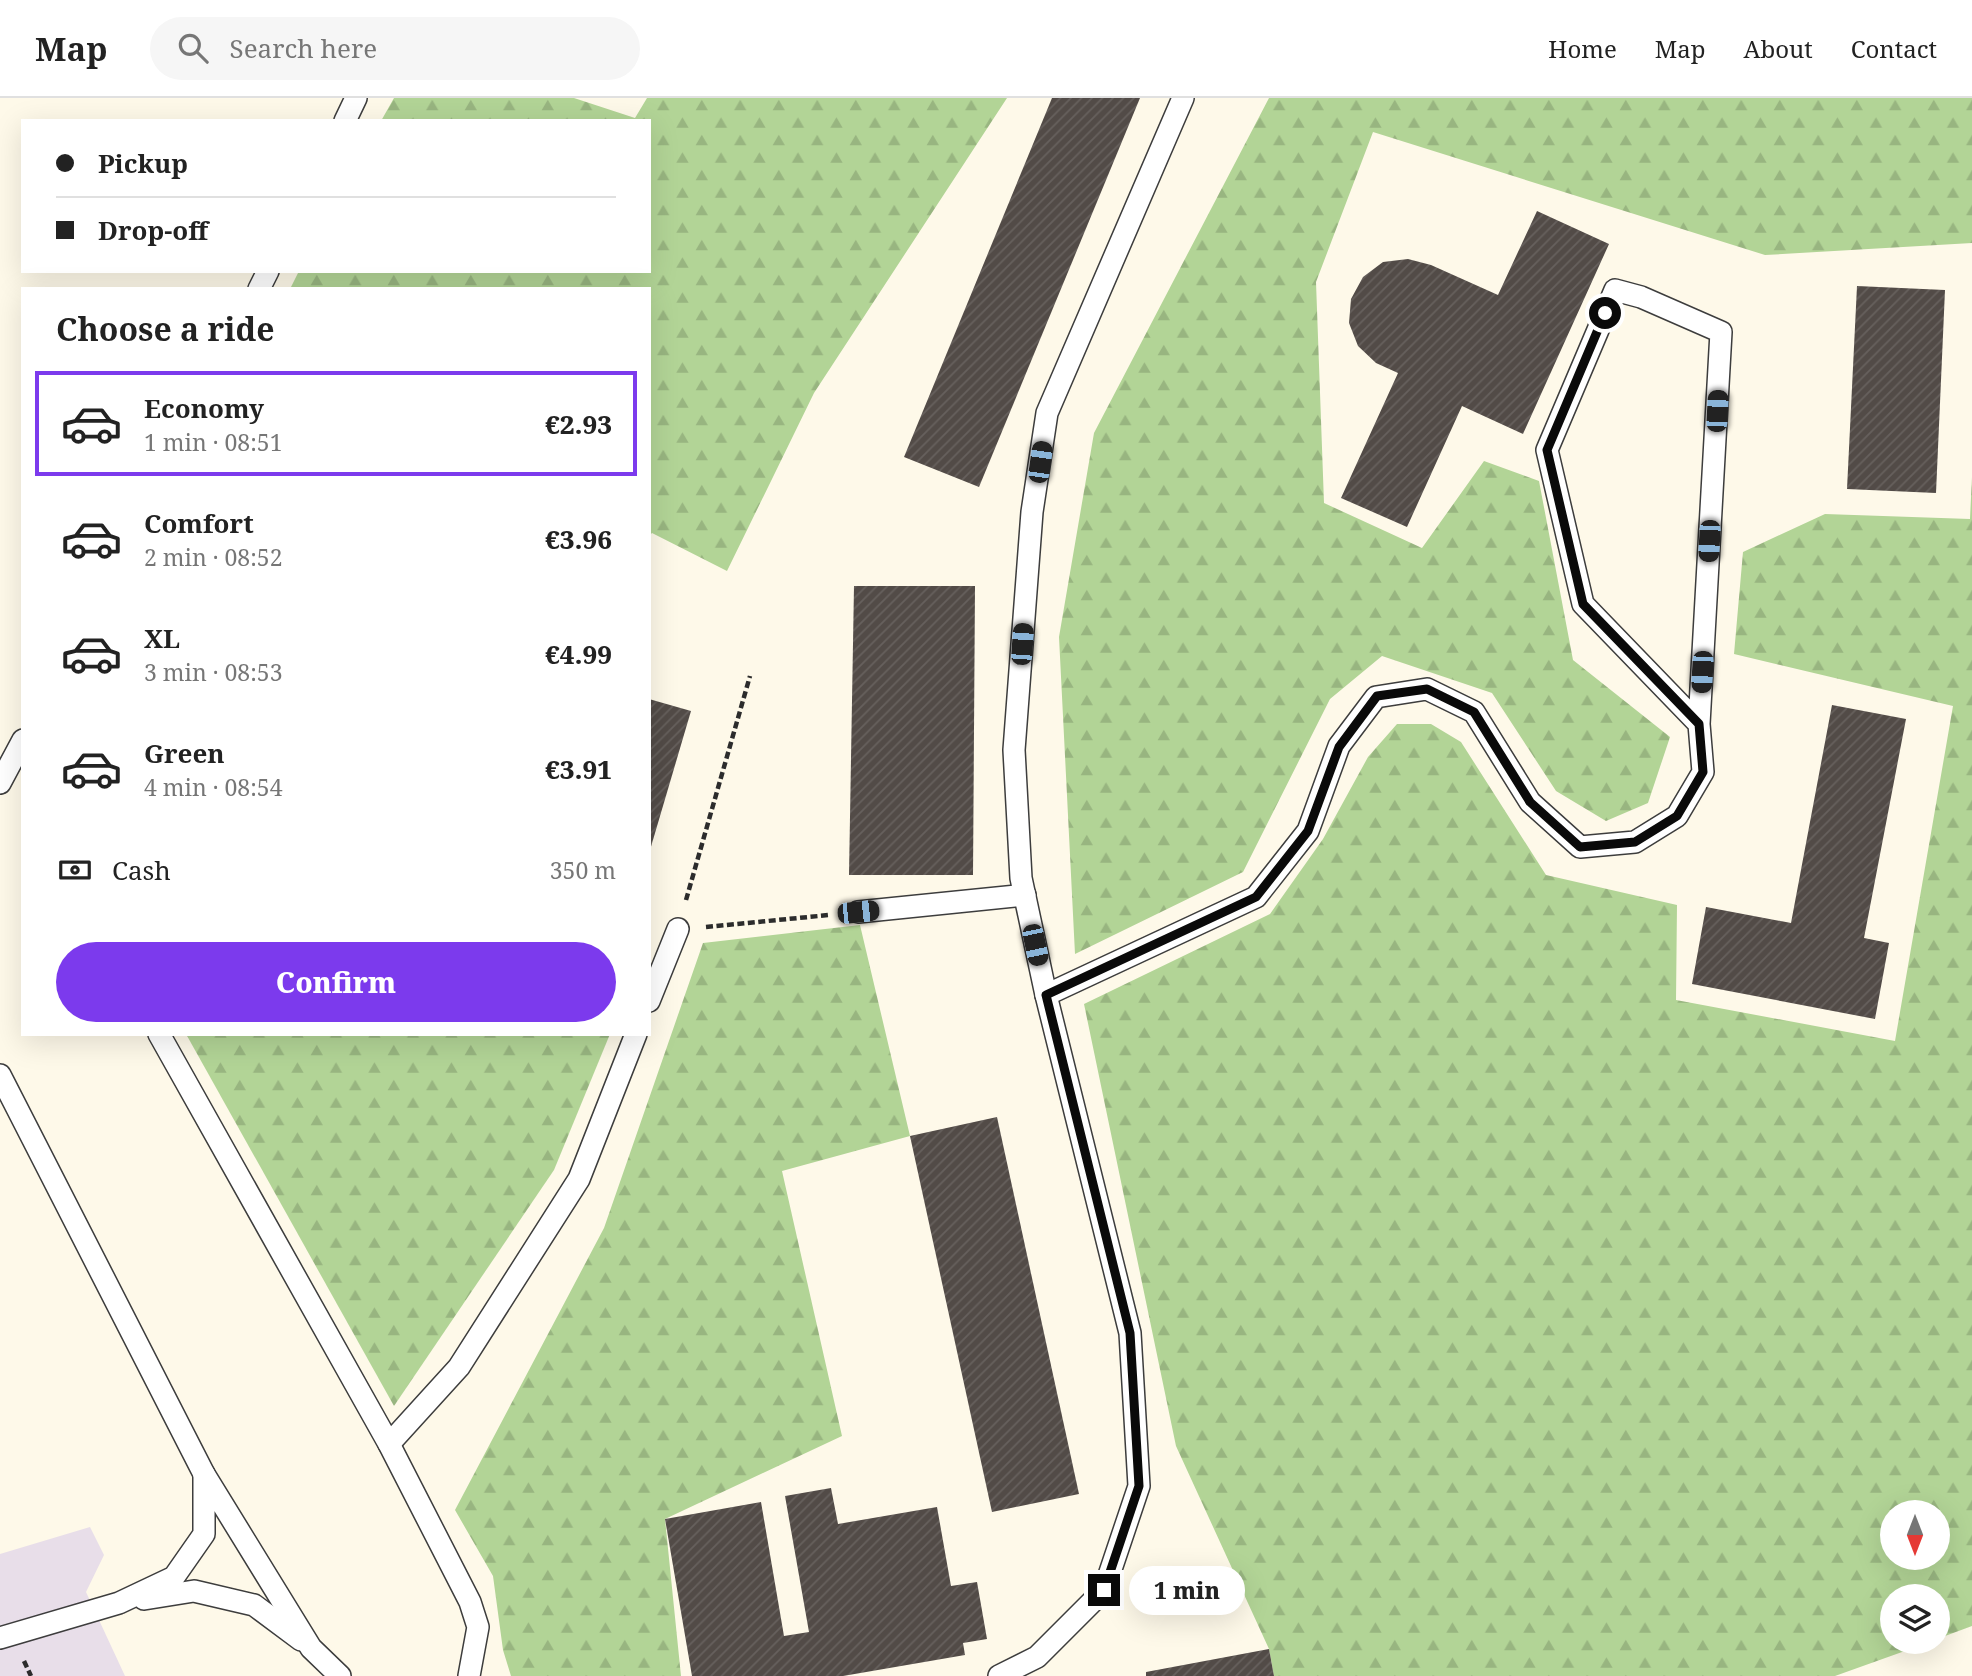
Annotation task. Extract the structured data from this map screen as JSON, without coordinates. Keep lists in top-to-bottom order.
{
  "north": "bottom",
  "page": {
    "header": "Map",
    "search": "Search here",
    "nav": [
      "Home",
      "Map",
      "About",
      "Contact"
    ],
    "banner": ["Pickup", "Drop-off"],
    "heading": "Choose a ride",
    "list": [
      {
        "name": "Economy",
        "note": "1 min · 08:51",
        "value": "€2.93"
      },
      {
        "name": "Comfort",
        "note": "2 min · 08:52",
        "value": "€3.96"
      },
      {
        "name": "XL",
        "note": "3 min · 08:53",
        "value": "€4.99"
      },
      {
        "name": "Green",
        "note": "4 min · 08:54",
        "value": "€3.91"
      }
    ],
    "pay": ["Cash", "350 m"],
    "buttons": "Confirm",
    "bubble": "1 min"
  }
}
